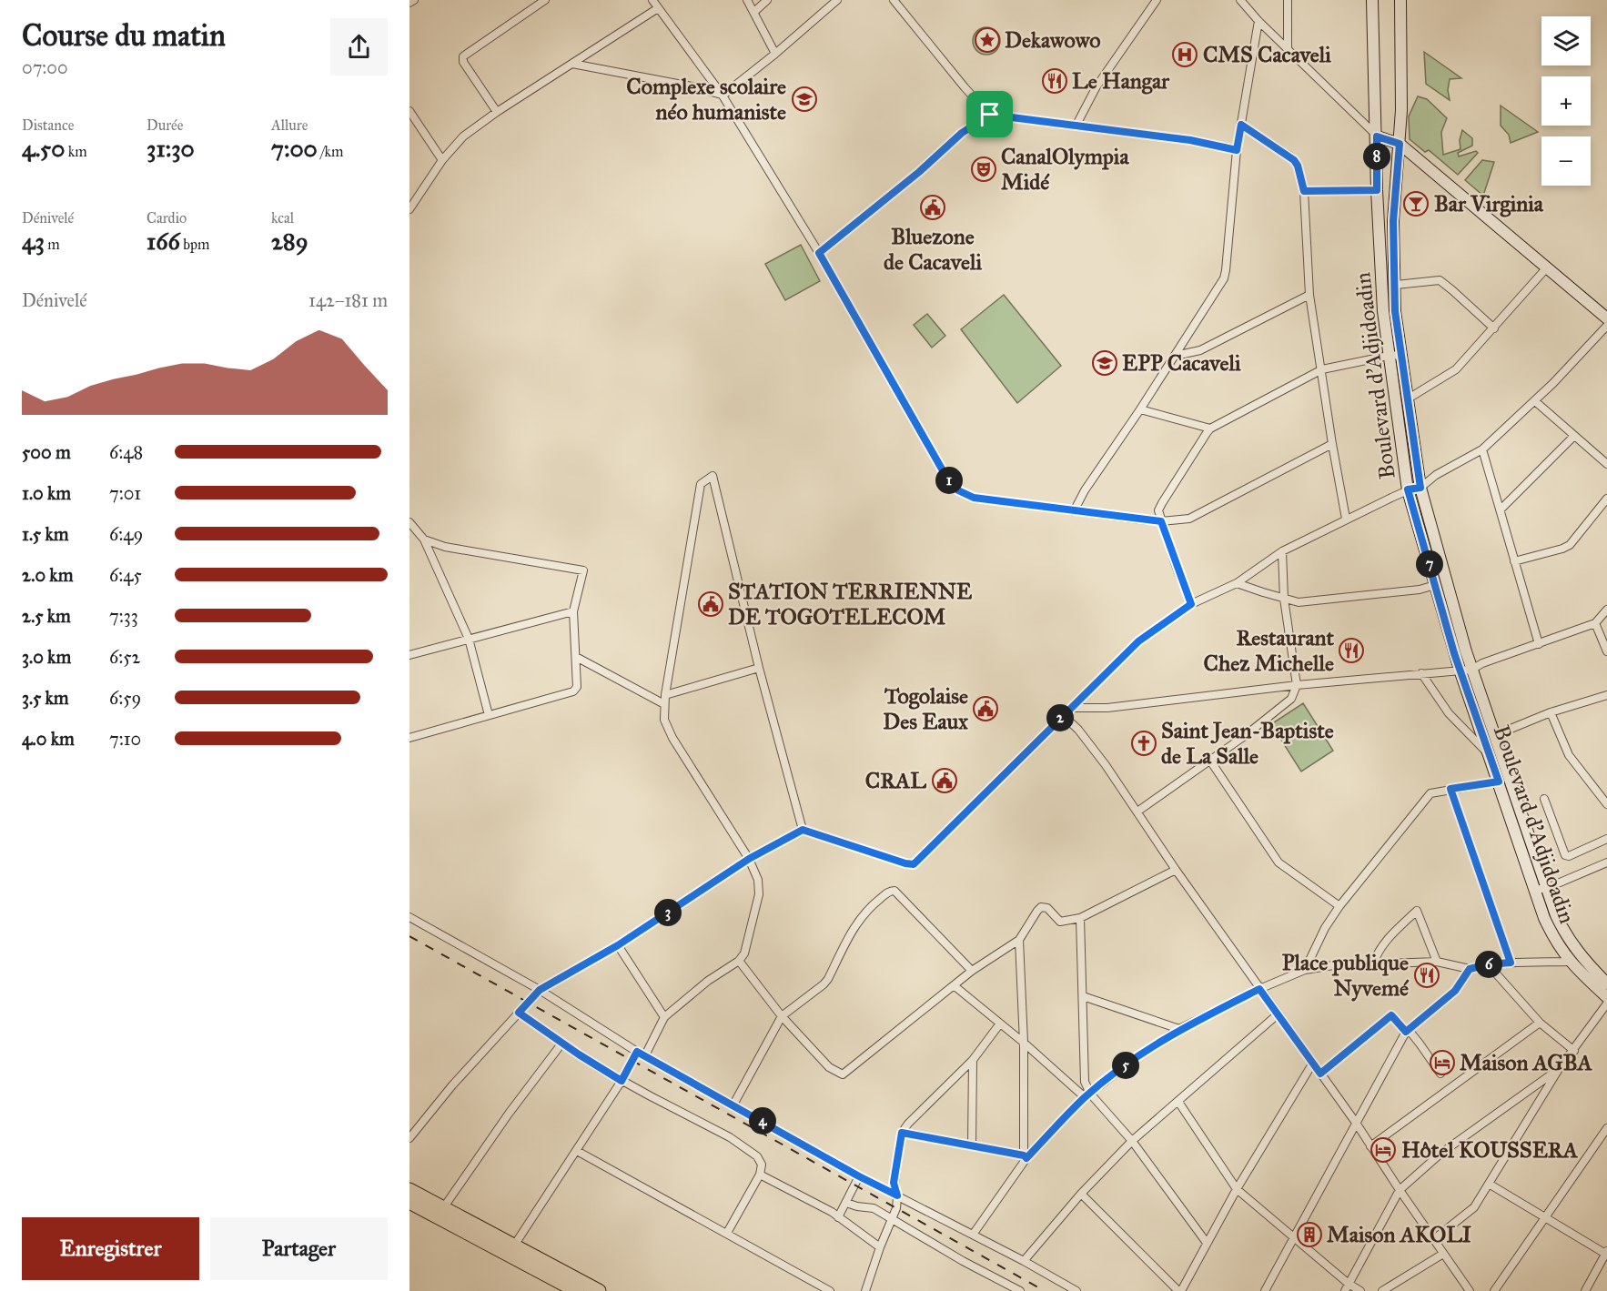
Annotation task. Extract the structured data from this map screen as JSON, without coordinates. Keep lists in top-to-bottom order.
{
  "streets": {
    "main road": ["Boulevard d'Adjidoadin"]
  },
  "places": {
    "place": ["Dekawowo"],
    "hospital": ["CMS Cacaveli"],
    "restaurant": ["Le Hangar", "Restaurant Chez Michelle", "Place publique Nyvemé"],
    "school or university": ["Complexe scolaire néo humaniste", "EPP Cacaveli"],
    "theatre": ["CanalOlympia Midé"],
    "bar": ["Bar Virginia"],
    "public building": [
      "Bluezone de Cacaveli",
      "STATION TERRIENNE DE TOGOTELECOM",
      "Togolaise Des Eaux",
      "CRAL"
    ],
    "church": ["Saint Jean-Baptiste de La Salle"],
    "hotel": ["Maison AGBA", "Hôtel KOUSSERA"],
    "building": ["Maison AKOLI"]
  },
  "page": {
    "heading": ["Course du matin", "07:00"],
    "map_buttons": ["+", "−"],
    "stats": [
      ["Distance", "4.50 km"],
      ["Durée", "31:30"],
      ["Allure", "7:00 /km"],
      ["Dénivelé", "43 m"],
      ["Cardio", "166 bpm"],
      ["kcal", "289"]
    ],
    "pins": [
      "8",
      "1",
      "7",
      "2",
      "3",
      "6",
      "5",
      "4"
    ],
    "chart": ["Dénivelé", "142–181 m"],
    "list": [
      {
        "name": "500 m",
        "note": "6:48"
      },
      {
        "name": "1.0 km",
        "note": "7:01"
      },
      {
        "name": "1.5 km",
        "note": "6:49"
      },
      {
        "name": "2.0 km",
        "note": "6:45"
      },
      {
        "name": "2.5 km",
        "note": "7:33"
      },
      {
        "name": "3.0 km",
        "note": "6:52"
      },
      {
        "name": "3.5 km",
        "note": "6:59"
      },
      {
        "name": "4.0 km",
        "note": "7:10"
      }
    ],
    "buttons": ["Enregistrer", "Partager"]
  }
}
